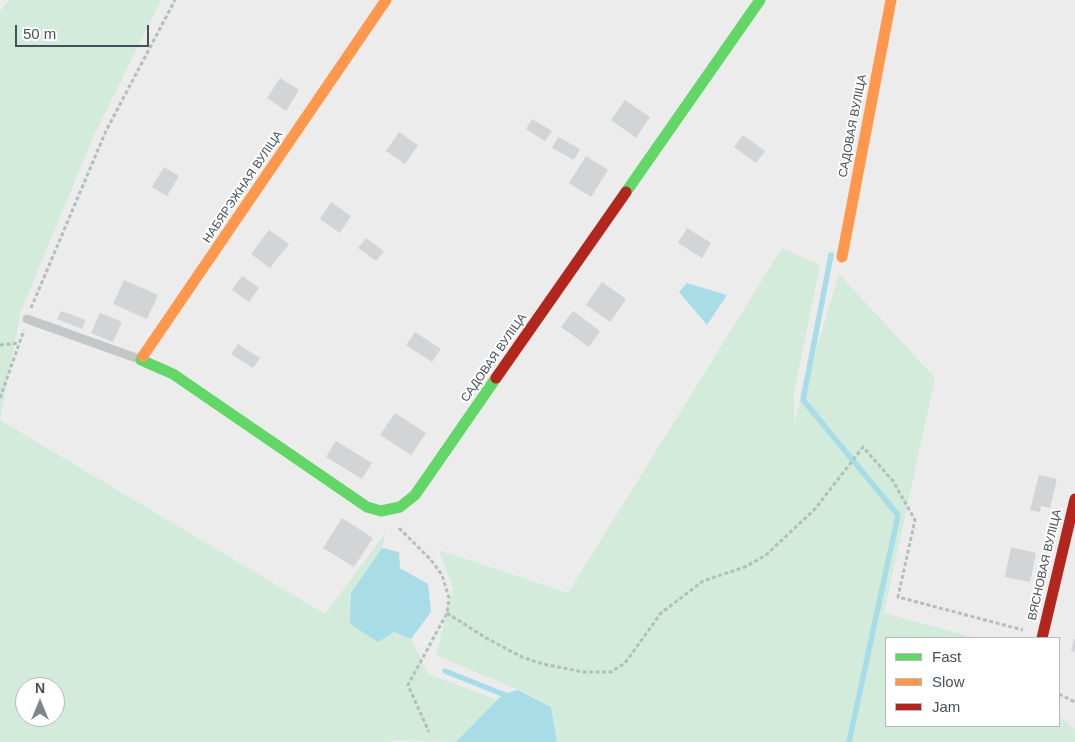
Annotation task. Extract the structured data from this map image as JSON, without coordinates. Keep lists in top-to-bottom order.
{
  "streets": {
    "street": ["САДОВАЯ ВУЛІЦА", "НАБЯРЭЖНАЯ ВУЛІЦА", "ВЯСНОВАЯ ВУЛІЦА"]
  },
  "legend": ["Fast", "Slow", "Jam"],
  "scale_bar": "50 m",
  "north": "top"
}
